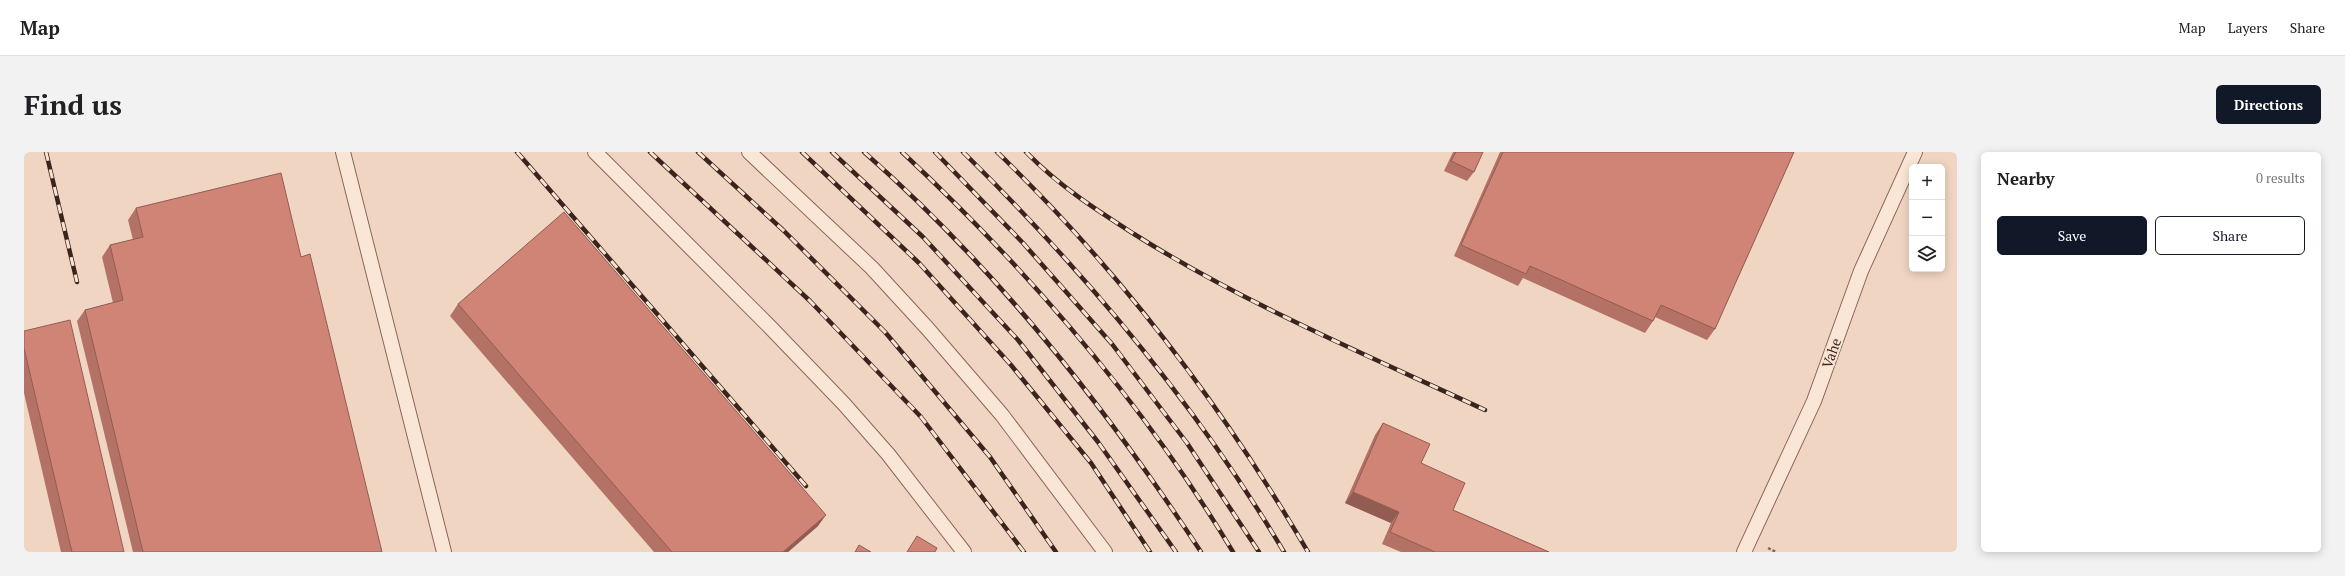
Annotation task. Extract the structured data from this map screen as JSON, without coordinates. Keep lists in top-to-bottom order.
{
  "streets": {
    "lane": ["Vahe"]
  },
  "page": {
    "header": "Map",
    "nav": ["Map", "Layers", "Share"],
    "buttons": [
      "Directions",
      ["Save", "Share"]
    ],
    "title": "Find us",
    "heading": ["Nearby", "0 results"],
    "map_buttons": ["+", "−"]
  }
}
